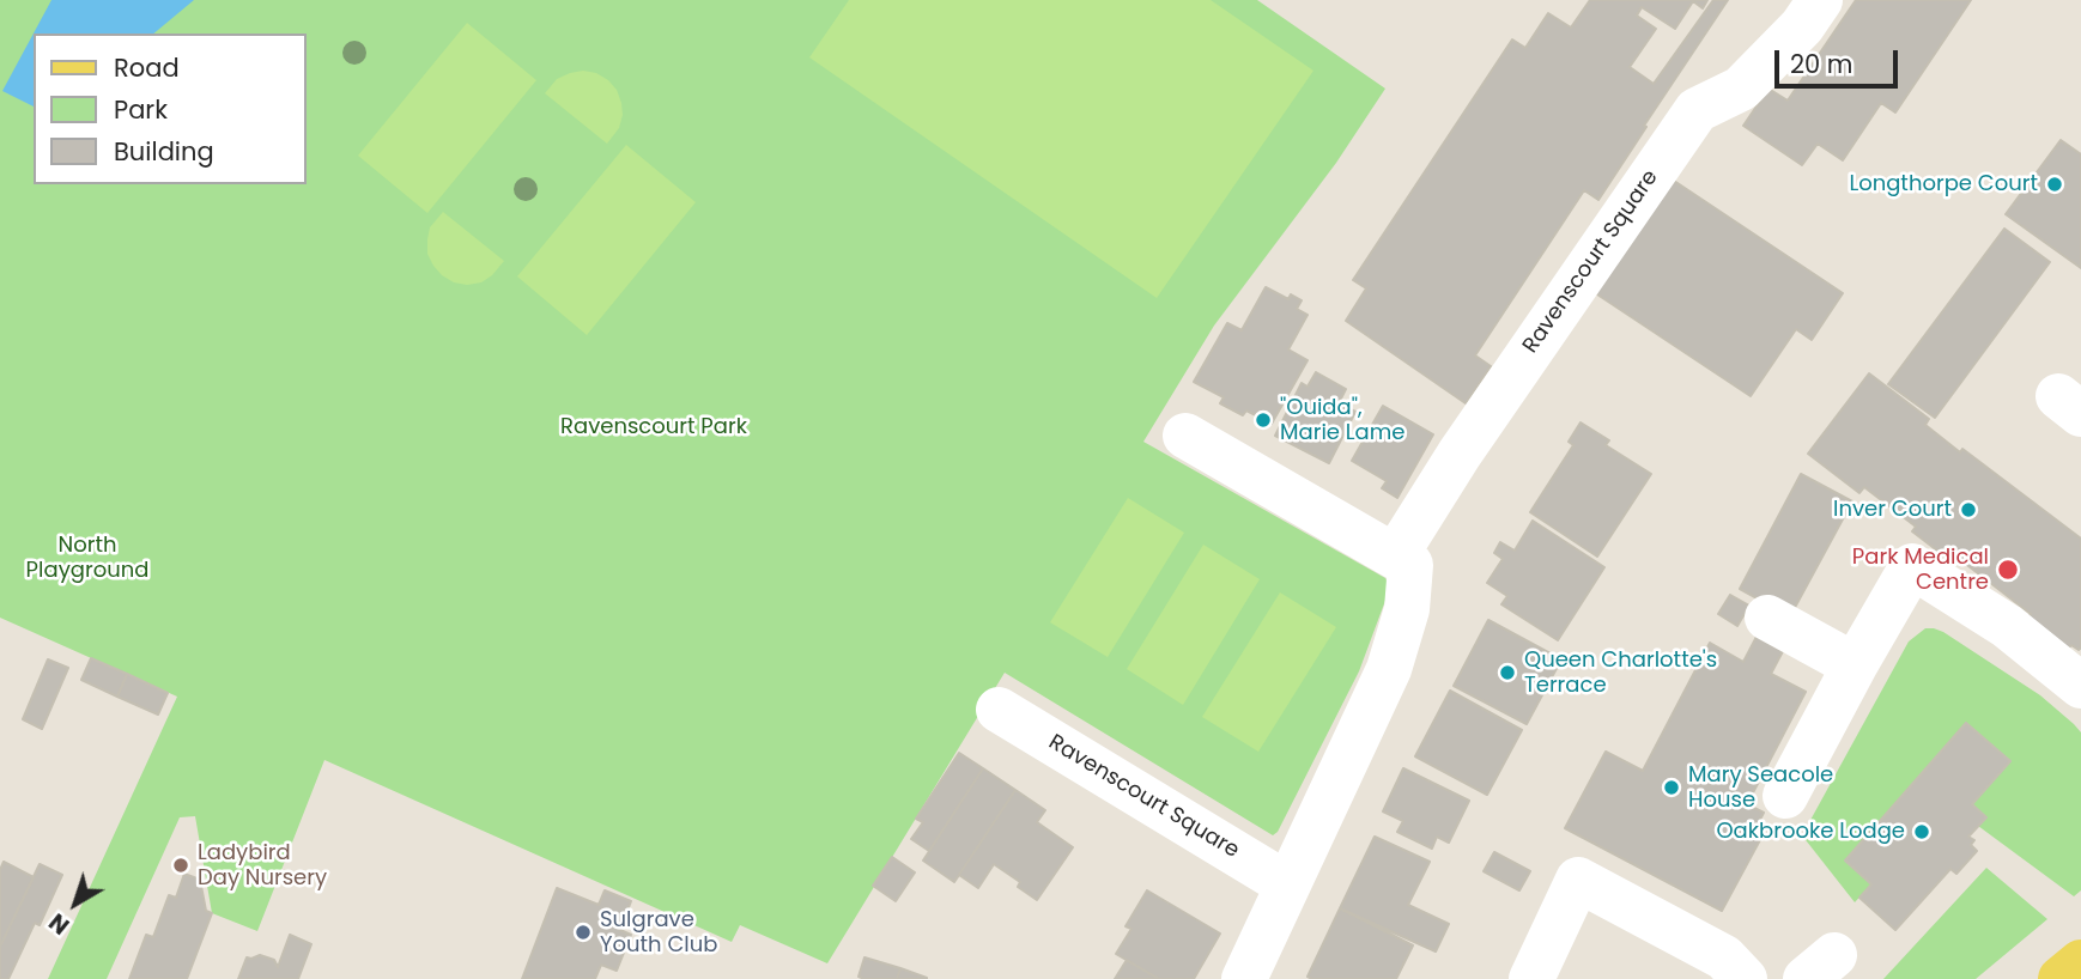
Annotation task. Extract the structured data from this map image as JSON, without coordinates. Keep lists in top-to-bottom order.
{
  "streets": {
    "street": ["Ravenscourt Square"]
  },
  "parks": ["Ravenscourt Park", "North Playground"],
  "places": [
    "Longthorpe Court",
    "\"Ouida\", Marie Lame",
    "Inver Court",
    "Park Medical Centre",
    "Queen Charlotte's Terrace",
    "Mary Seacole House",
    "Oakbrooke Lodge",
    "Ladybird Day Nursery",
    "Sulgrave Youth Club"
  ],
  "legend": ["Road", "Park", "Building"],
  "scale_bar": "20 m",
  "north": "bottom left"
}
